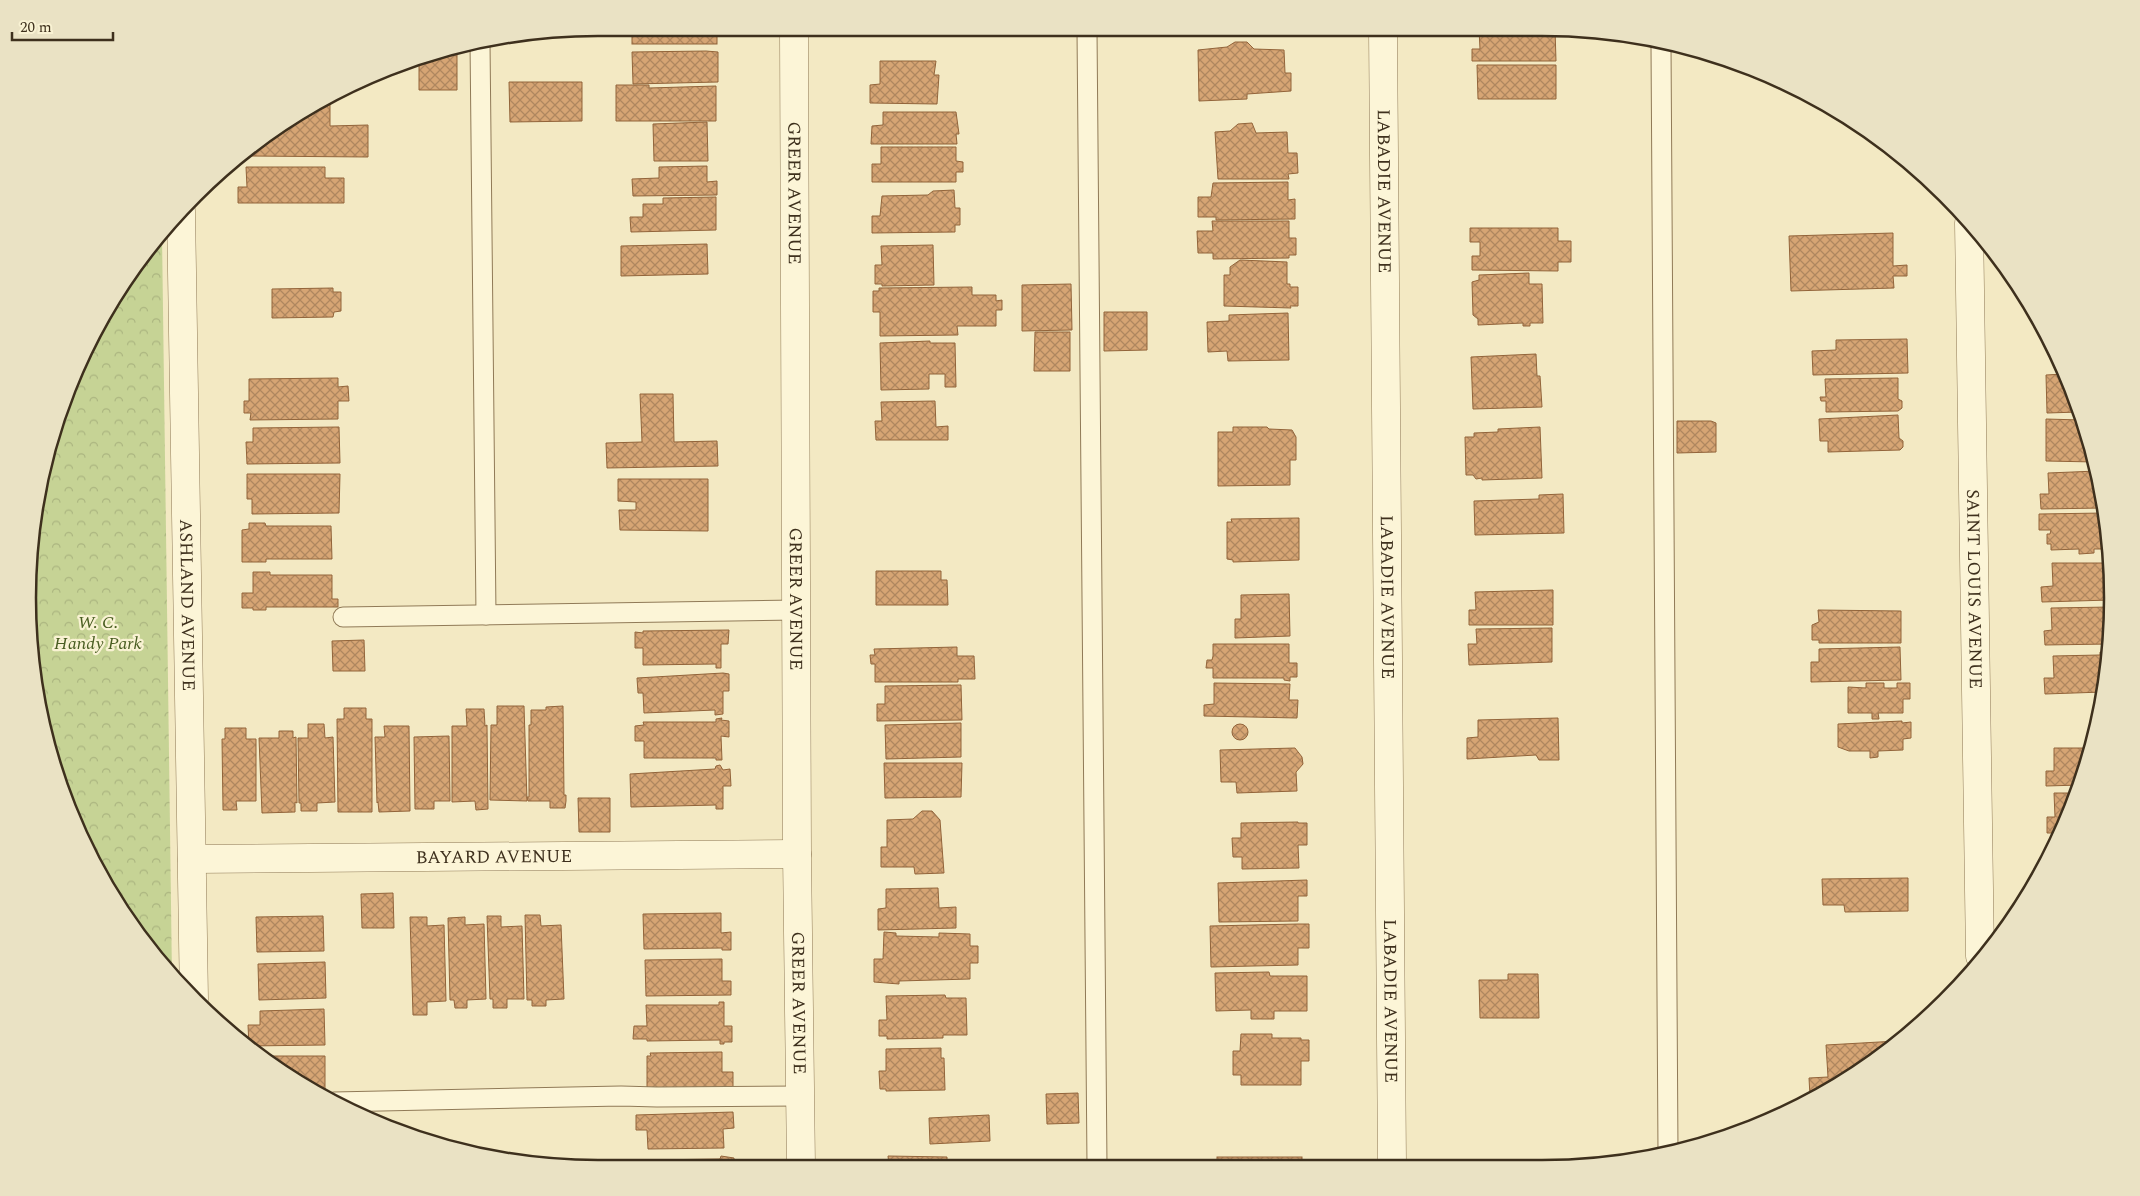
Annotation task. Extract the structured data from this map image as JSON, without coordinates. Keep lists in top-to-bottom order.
{
  "streets": {
    "street": [
      "LABADIE AVENUE",
      "GREER AVENUE",
      "SAINT LOUIS AVENUE",
      "ASHLAND AVENUE",
      "BAYARD AVENUE"
    ]
  },
  "crossings": [
    ["GREER AVENUE", "BAYARD AVENUE"],
    ["ASHLAND AVENUE", "BAYARD AVENUE"]
  ],
  "parks": ["W. C. Handy Park"],
  "scale_bar": "20 m"
}
